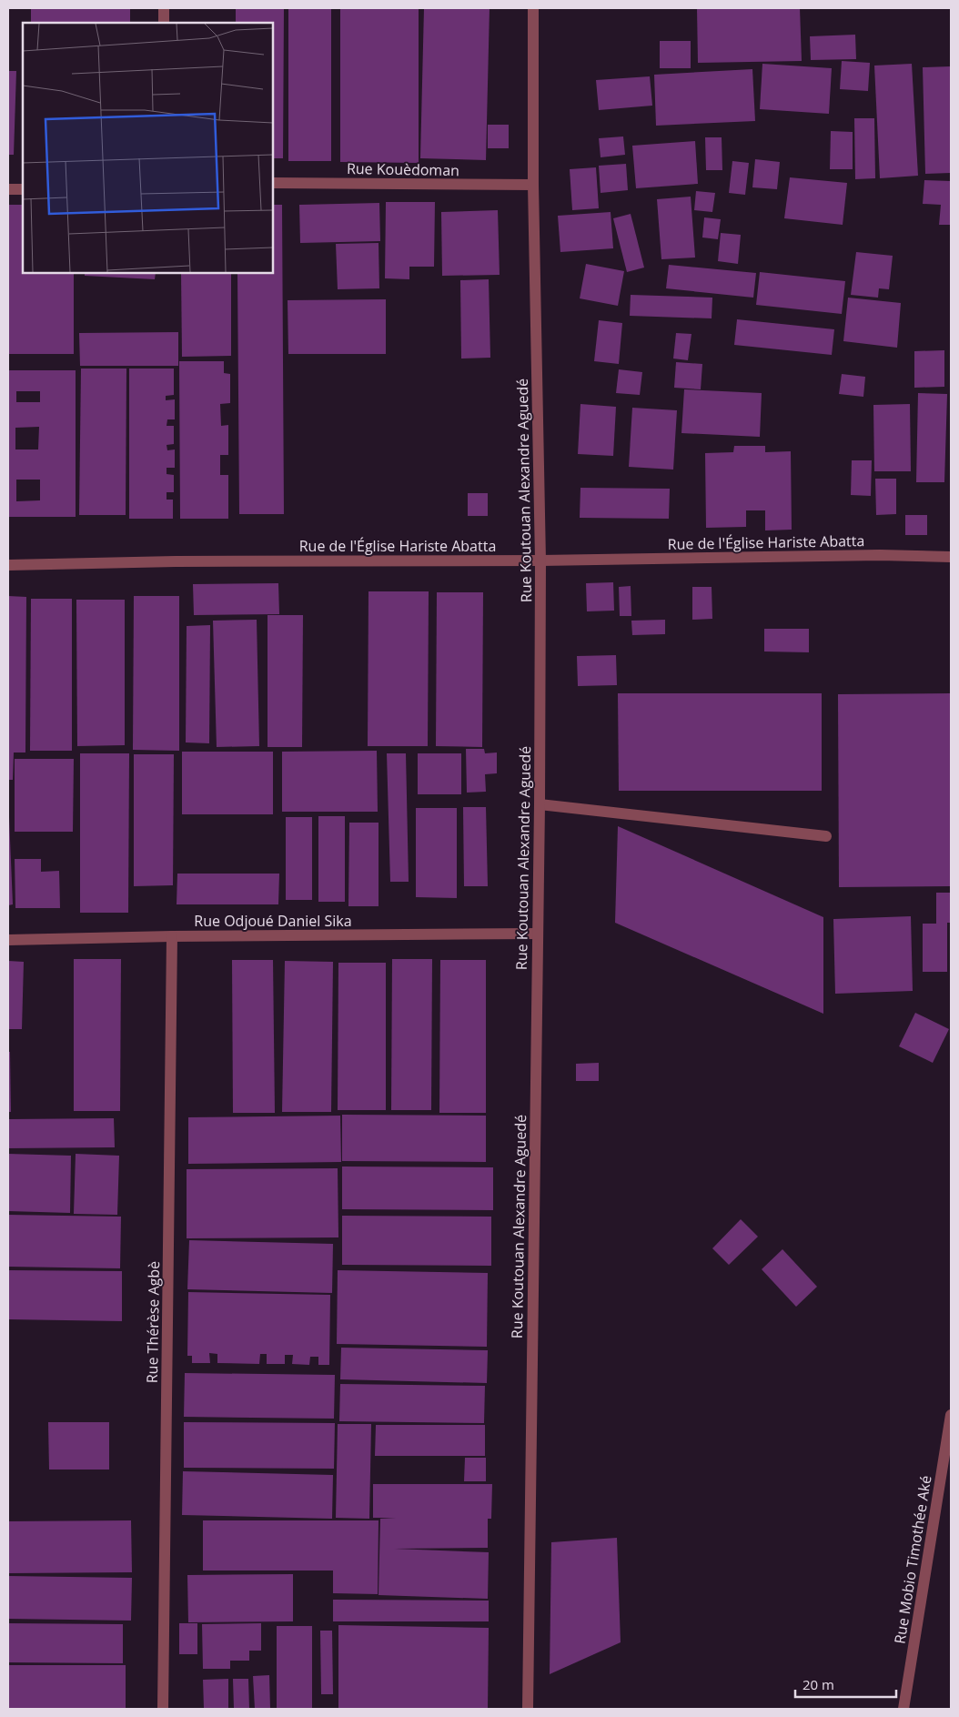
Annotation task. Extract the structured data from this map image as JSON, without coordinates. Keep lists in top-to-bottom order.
{
  "streets": {
    "street": [
      "Rue Kouèdoman",
      "Rue Koutouan Alexandre Aguedé",
      "Rue de l'Église Hariste Abatta",
      "Rue Odjoué Daniel Sika",
      "Rue Thérèse Agbè",
      "Rue Mobio Timothée Aké"
    ]
  },
  "crossings": [
    ["Rue Kouèdoman", "Rue Koutouan Alexandre Aguedé"],
    ["Rue Koutouan Alexandre Aguedé", "Rue de l'Église Hariste Abatta"],
    ["Rue Koutouan Alexandre Aguedé", "Rue Odjoué Daniel Sika"],
    ["Rue Odjoué Daniel Sika", "Rue Thérèse Agbè"]
  ],
  "scale_bar": "20 m"
}
